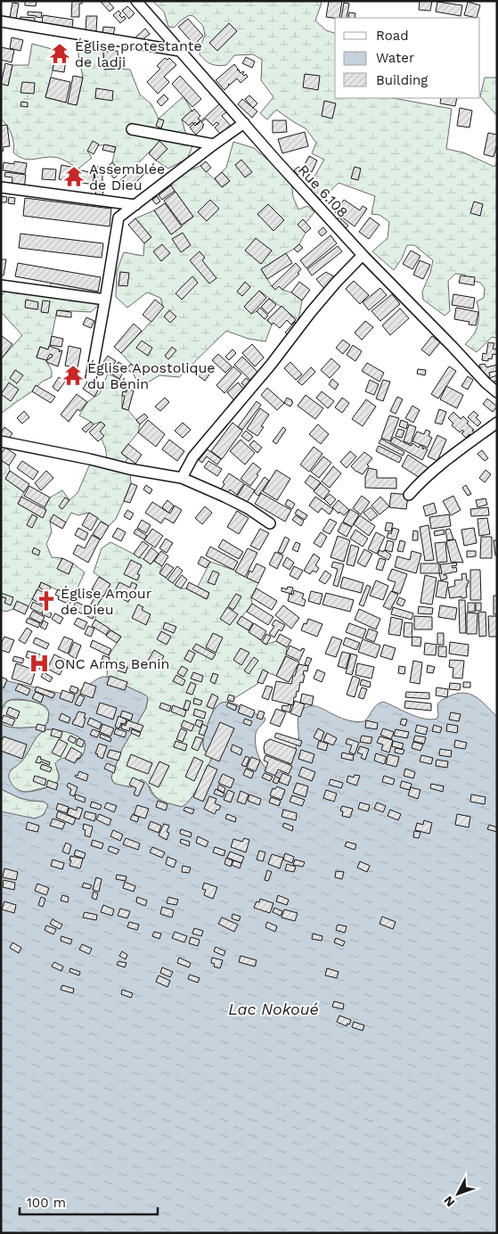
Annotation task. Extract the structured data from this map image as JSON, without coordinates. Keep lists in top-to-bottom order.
{
  "streets": {
    "street": ["Rue 6.108"]
  },
  "water": ["Lac Nokoué"],
  "places": {
    "temple": ["Église protestante de ladji", "Assemblée de Dieu", "Église Apostolique du Bénin"],
    "church": ["Église Amour de Dieu"],
    "hospital": ["ONC Arms Benin"]
  },
  "legend": ["Road", "Water", "Building"],
  "scale_bar": "100 m",
  "north": "bottom left"
}
